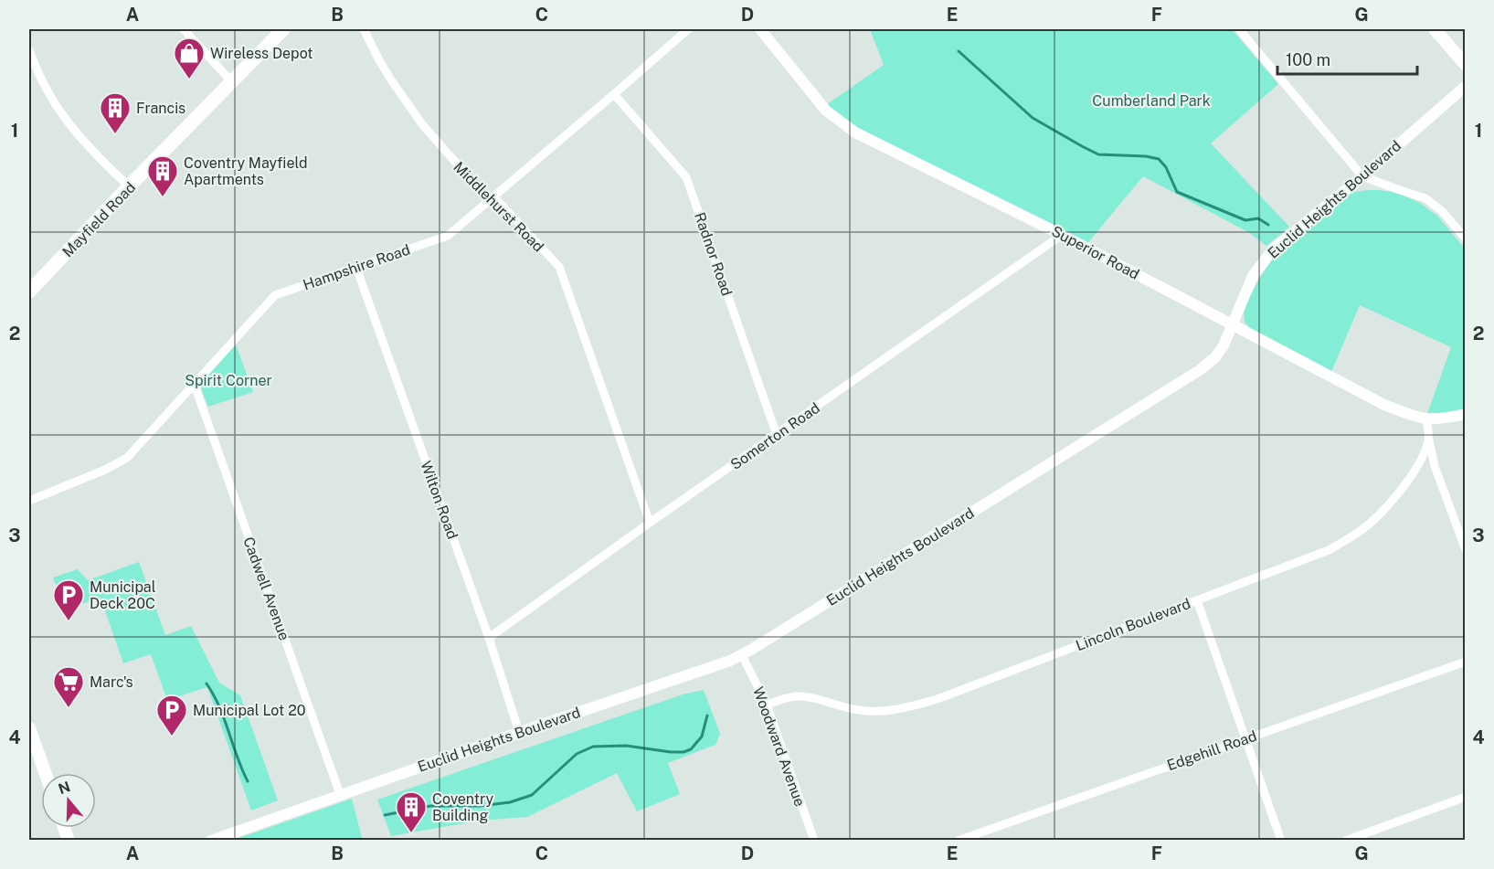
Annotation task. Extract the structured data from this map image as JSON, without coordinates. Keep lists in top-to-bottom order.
{
  "streets": {
    "main road": ["Mayfield Road"],
    "street": [
      "Euclid Heights Boulevard",
      "Middlehurst Road",
      "Superior Road",
      "Radnor Road",
      "Hampshire Road",
      "Somerton Road",
      "Wilton Road",
      "Cadwell Avenue",
      "Lincoln Boulevard",
      "Woodward Avenue",
      "Edgehill Road"
    ]
  },
  "crossings": [
    ["Euclid Heights Boulevard", "Superior Road"],
    ["Euclid Heights Boulevard", "Wilton Road"],
    ["Euclid Heights Boulevard", "Cadwell Avenue"],
    ["Euclid Heights Boulevard", "Woodward Avenue"],
    ["Middlehurst Road", "Hampshire Road"],
    ["Middlehurst Road", "Somerton Road"],
    ["Superior Road", "Somerton Road"],
    ["Superior Road", "Lincoln Boulevard"],
    ["Radnor Road", "Hampshire Road"],
    ["Radnor Road", "Somerton Road"],
    ["Hampshire Road", "Wilton Road"],
    ["Hampshire Road", "Cadwell Avenue"],
    ["Somerton Road", "Wilton Road"],
    ["Lincoln Boulevard", "Woodward Avenue"]
  ],
  "parks": ["Cumberland Park", "Spirit Corner"],
  "places": {
    "shop": ["Wireless Depot"],
    "building": ["Francis", "Coventry Mayfield Apartments", "Coventry Building"],
    "parking": ["Municipal Deck 20C", "Municipal Lot 20"],
    "supermarket": ["Marc's"]
  },
  "scale_bar": "100 m",
  "north": "top",
  "grid": {
    "columns": [
      "A",
      "B",
      "C",
      "D",
      "E",
      "F",
      "G"
    ],
    "rows": [
      "1",
      "2",
      "3",
      "4"
    ]
  }
}
